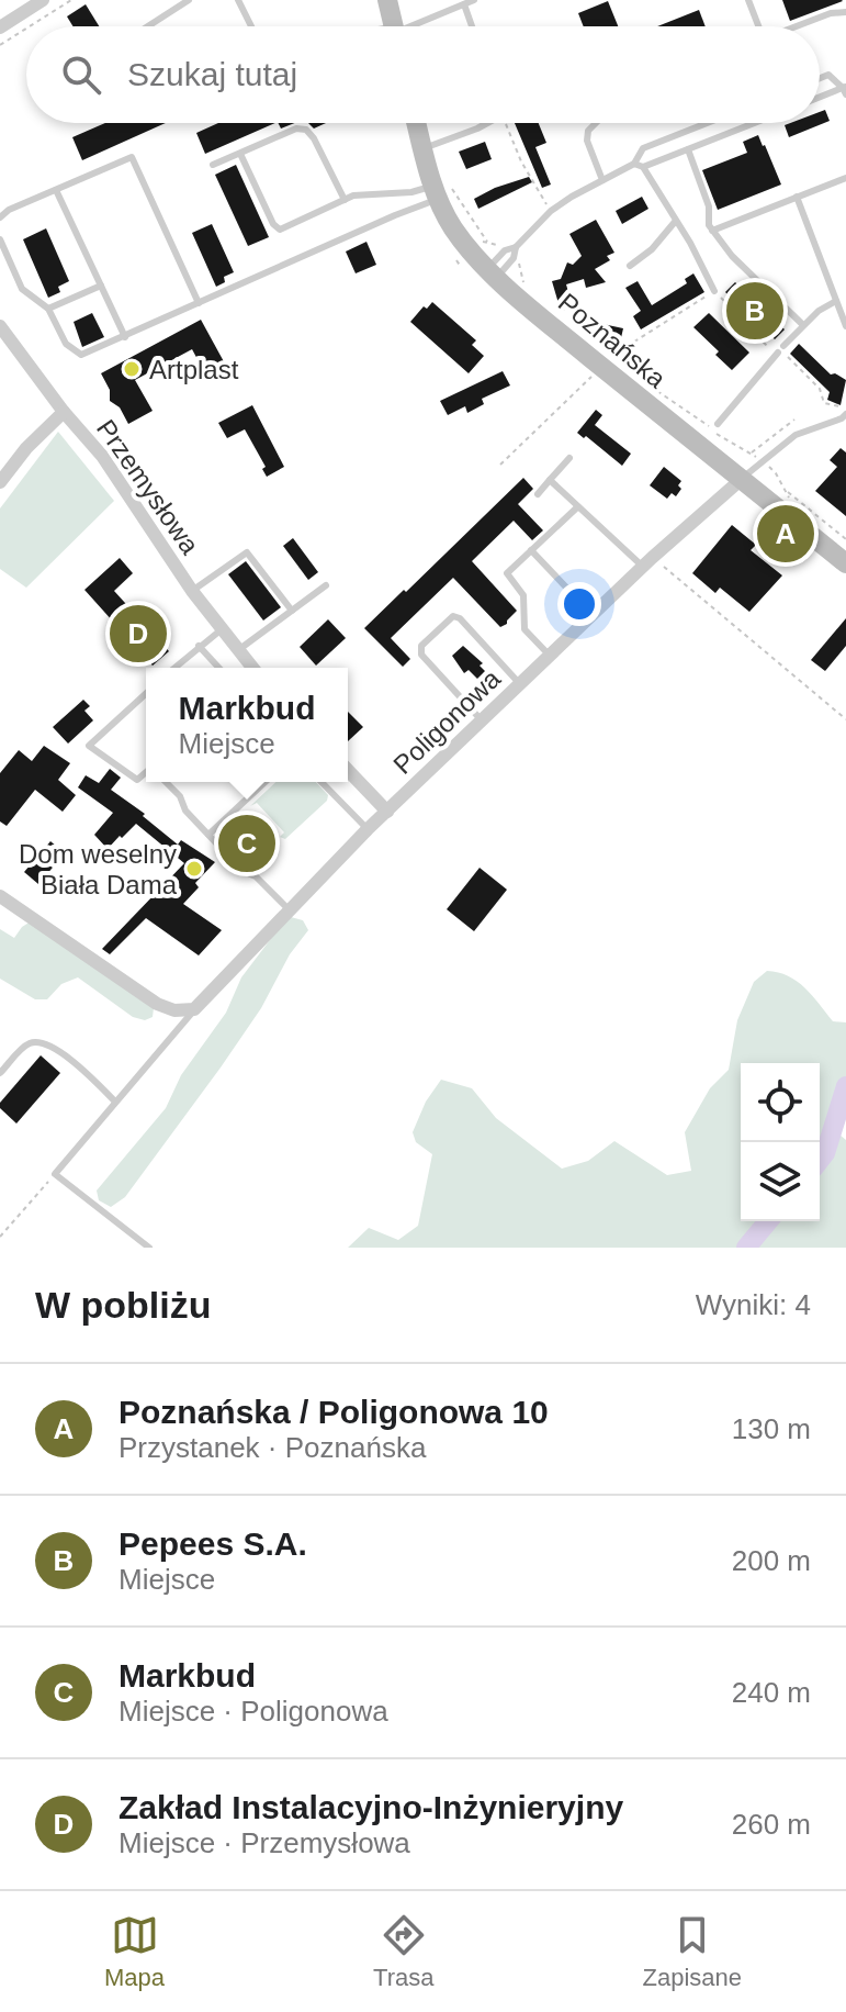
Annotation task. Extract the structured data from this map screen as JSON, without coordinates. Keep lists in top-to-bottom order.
{
  "streets": {
    "main road": ["Poznańska"],
    "street": ["Przemysłowa", "Poligonowa"]
  },
  "crossings": [
    ["Poznańska", "Poligonowa"]
  ],
  "places": ["Artplast", "Dom weselny Biała Dama"],
  "page": {
    "search": "Szukaj tutaj",
    "pins": [
      "B",
      "A",
      "D",
      "C"
    ],
    "popup": ["Markbud", "Miejsce"],
    "heading": ["W pobliżu", "Wyniki: 4"],
    "list": [
      {
        "mark": "A",
        "name": "Poznańska / Poligonowa 10",
        "note": "Przystanek · Poznańska",
        "value": "130 m"
      },
      {
        "mark": "B",
        "name": "Pepees S.A.",
        "note": "Miejsce",
        "value": "200 m"
      },
      {
        "mark": "C",
        "name": "Markbud",
        "note": "Miejsce · Poligonowa",
        "value": "240 m"
      },
      {
        "mark": "D",
        "name": "Zakład Instalacyjno-Inżynieryjny",
        "note": "Miejsce · Przemysłowa",
        "value": "260 m"
      }
    ],
    "nav": ["Mapa", "Trasa", "Zapisane"]
  }
}
